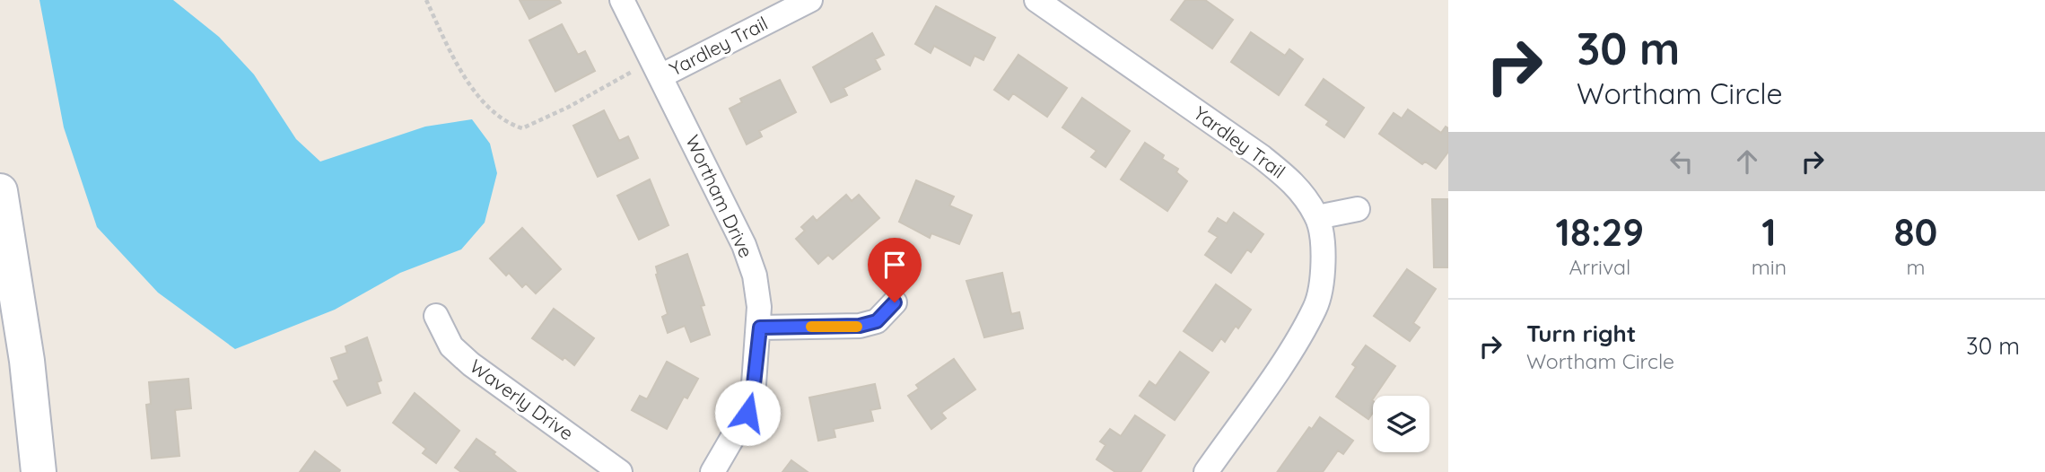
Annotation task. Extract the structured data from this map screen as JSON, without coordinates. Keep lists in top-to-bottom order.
{
  "streets": {
    "street": ["Yardley Trail", "Wortham Drive", "Waverly Drive"]
  },
  "crossings": [
    ["Yardley Trail", "Wortham Drive"]
  ],
  "page": {
    "turn": ["30 m", "Wortham Circle"],
    "eta": [
      "18:29",
      "Arrival",
      "1",
      "min",
      "80",
      "m"
    ],
    "list": [
      {
        "name": "Turn right",
        "note": "Wortham Circle",
        "value": "30 m"
      }
    ]
  }
}
